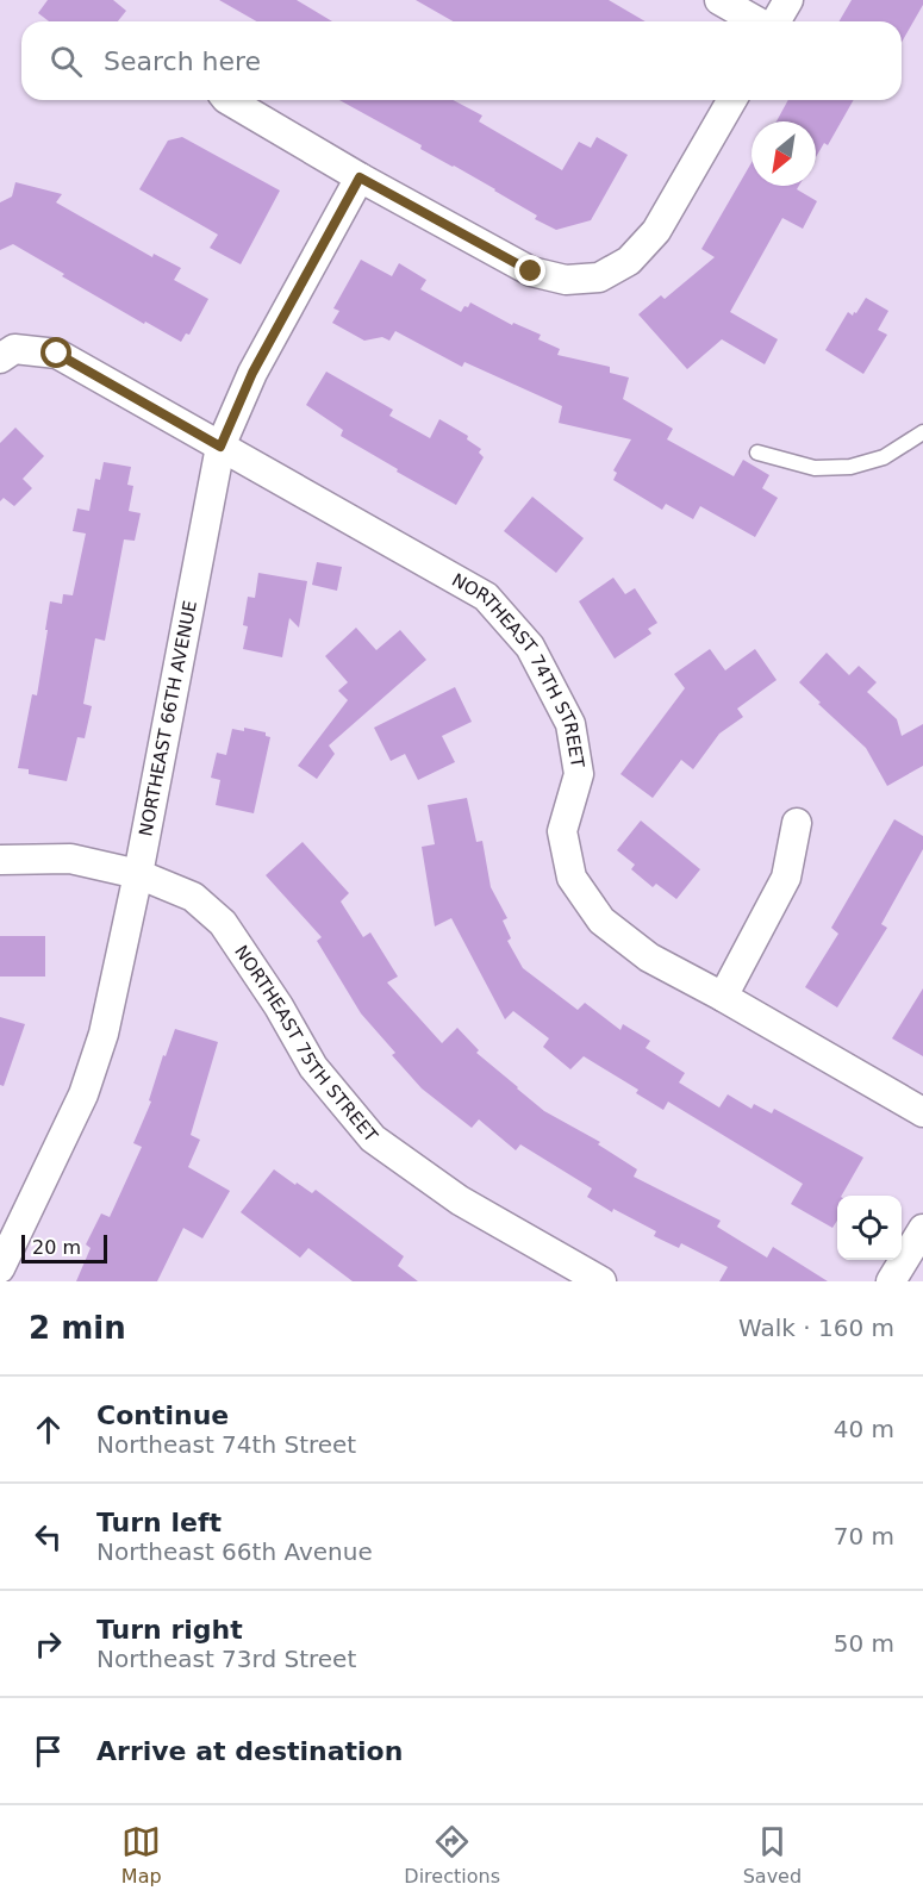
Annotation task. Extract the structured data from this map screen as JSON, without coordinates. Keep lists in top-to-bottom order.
{
  "streets": {
    "street": ["NORTHEAST 74TH STREET", "NORTHEAST 66TH AVENUE", "NORTHEAST 75TH STREET"]
  },
  "crossings": [
    ["NORTHEAST 74TH STREET", "NORTHEAST 66TH AVENUE"],
    ["NORTHEAST 66TH AVENUE", "NORTHEAST 75TH STREET"]
  ],
  "scale_bar": "20 m",
  "north": "bottom left",
  "page": {
    "search": "Search here",
    "scale": "20 m",
    "heading": ["2 min", "Walk · 160 m"],
    "list": [
      ["Continue", "Northeast 74th Street", "40 m"],
      ["Turn left", "Northeast 66th Avenue", "70 m"],
      ["Turn right", "Northeast 73rd Street", "50 m"],
      "Arrive at destination"
    ],
    "nav": ["Map", "Directions", "Saved"]
  }
}
